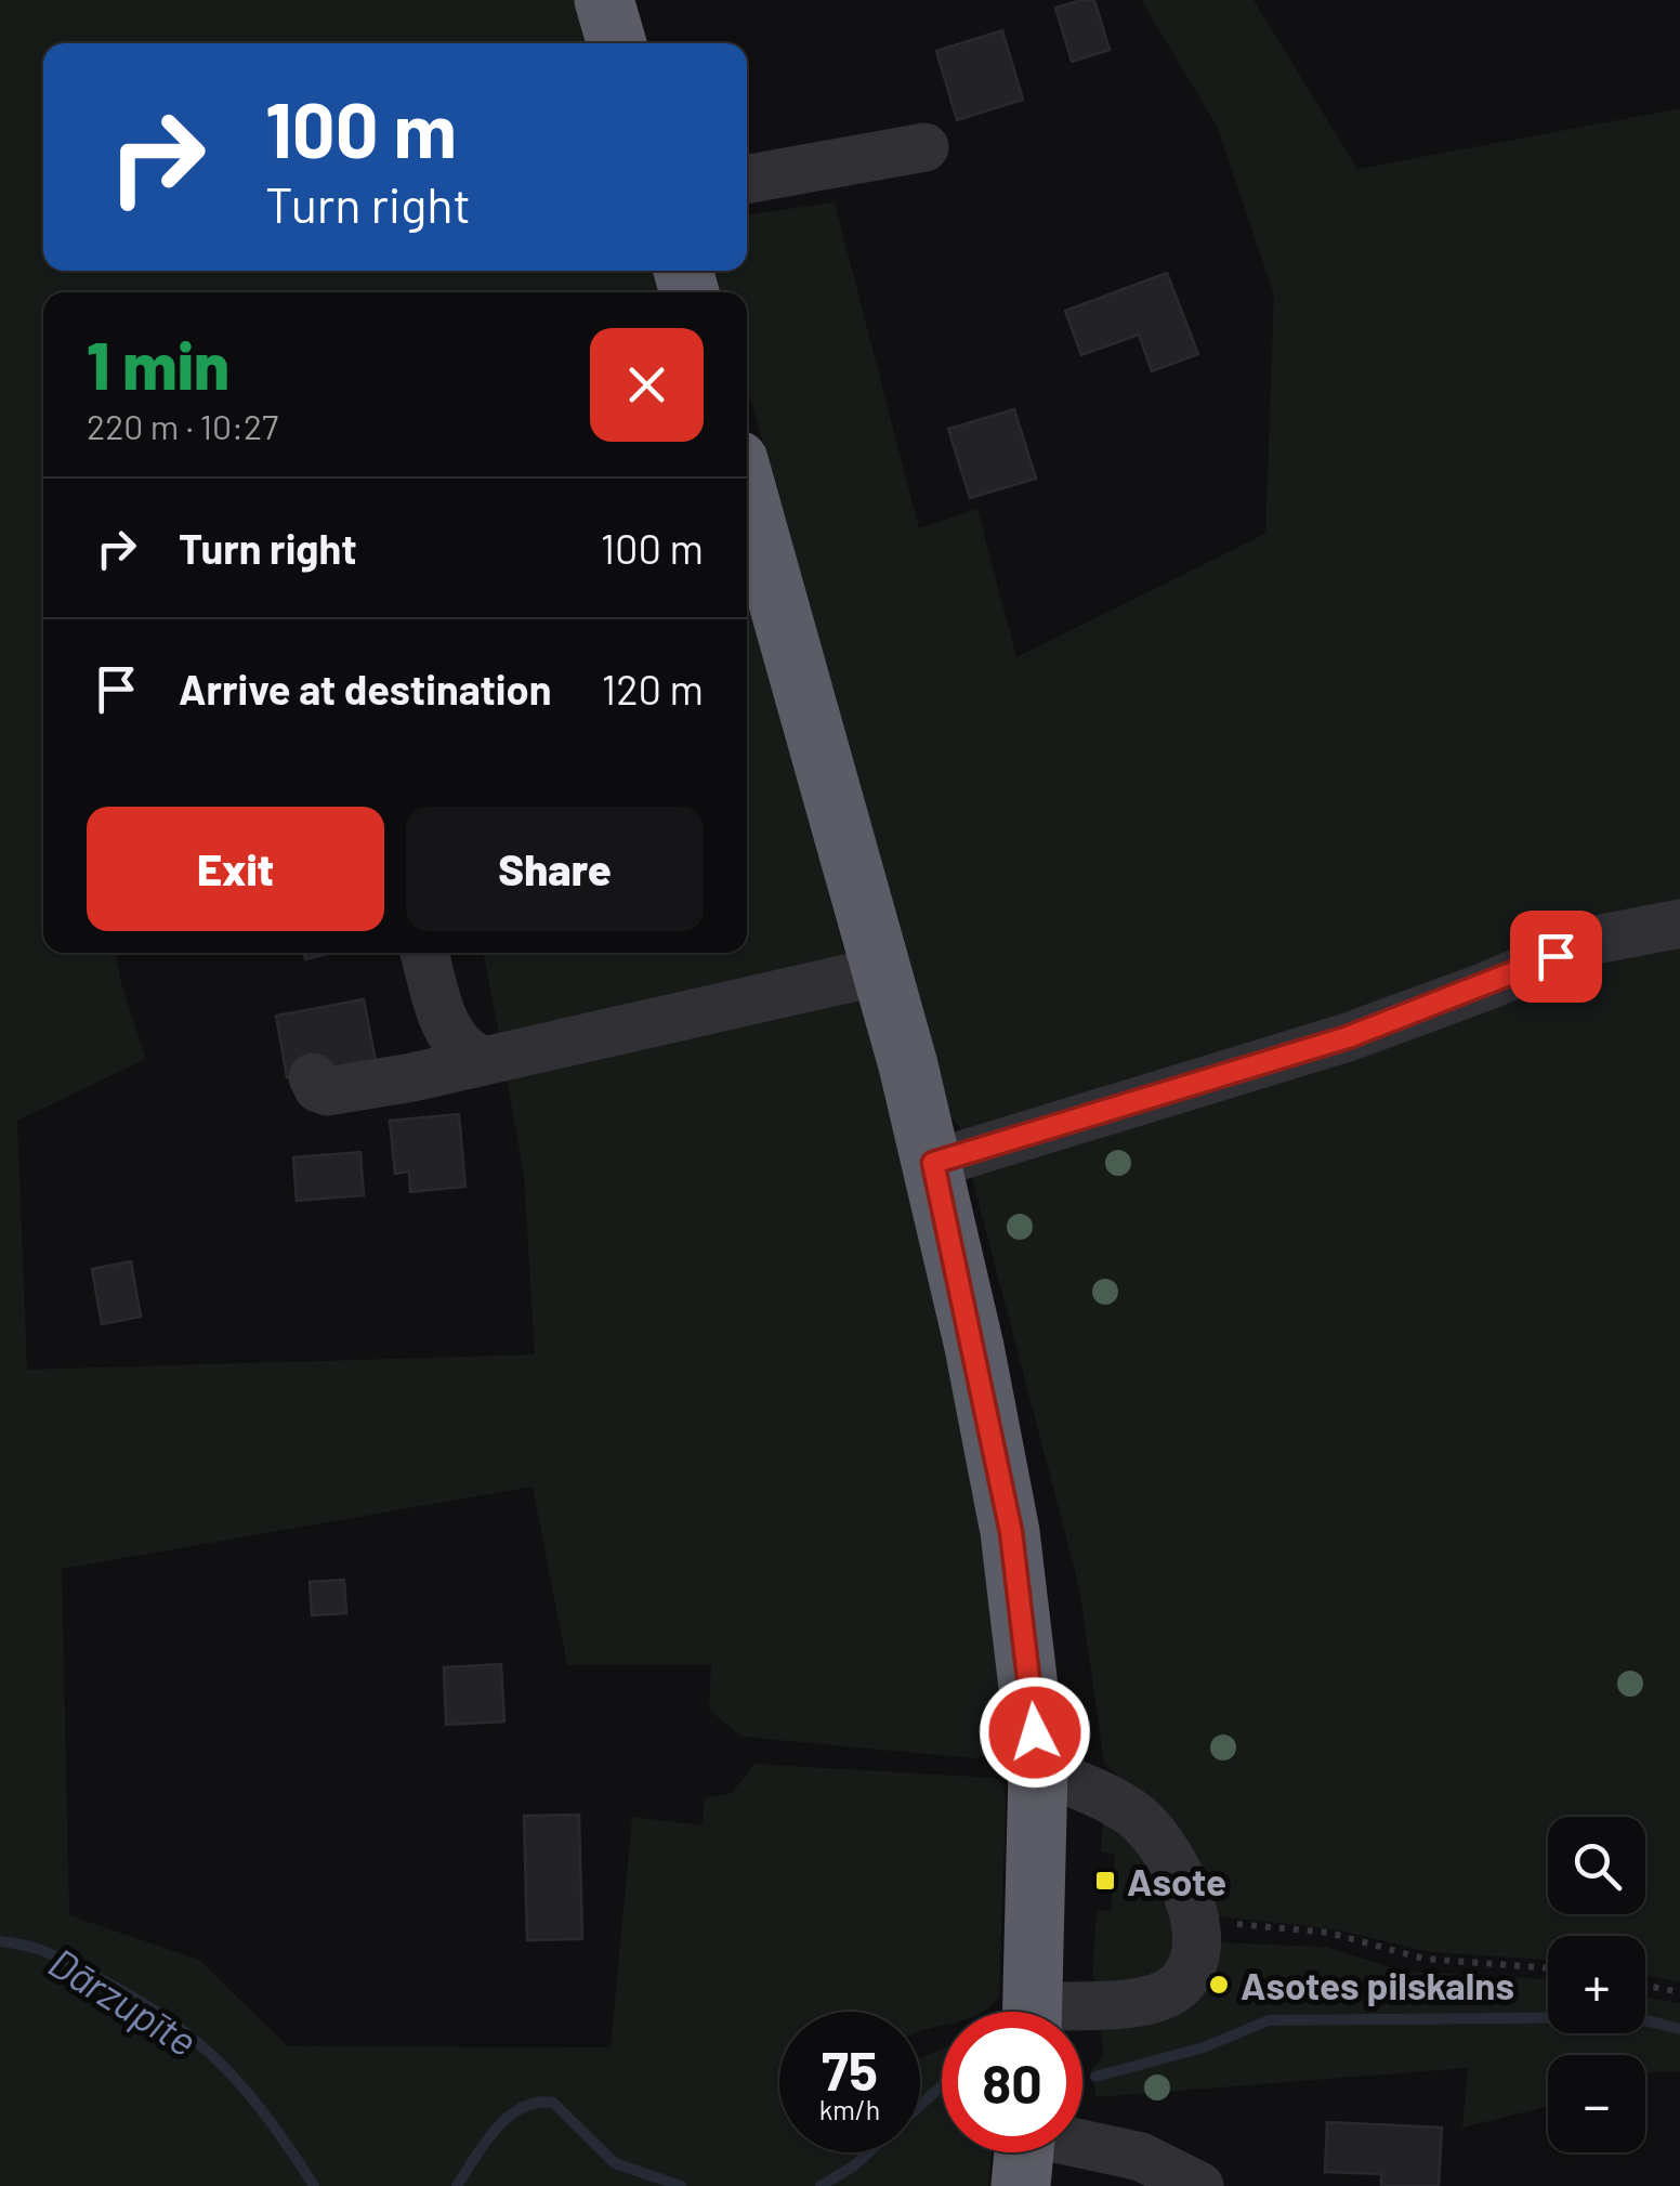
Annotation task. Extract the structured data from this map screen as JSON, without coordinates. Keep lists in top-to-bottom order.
{
  "water": ["Dārzupīte"],
  "places": {
    "transit": ["Asote"],
    "other": ["Asotes pilskalns"]
  },
  "page": {
    "turn": ["100 m", "Turn right"],
    "heading": ["1 min", "220 m · 10:27"],
    "list": [
      {
        "name": "Turn right",
        "value": "100 m"
      },
      {
        "name": "Arrive at destination",
        "value": "120 m"
      }
    ],
    "buttons": ["Exit", "Share"],
    "map_buttons": ["+", "−"],
    "speed": "75 km/h",
    "limit": "80"
  }
}
